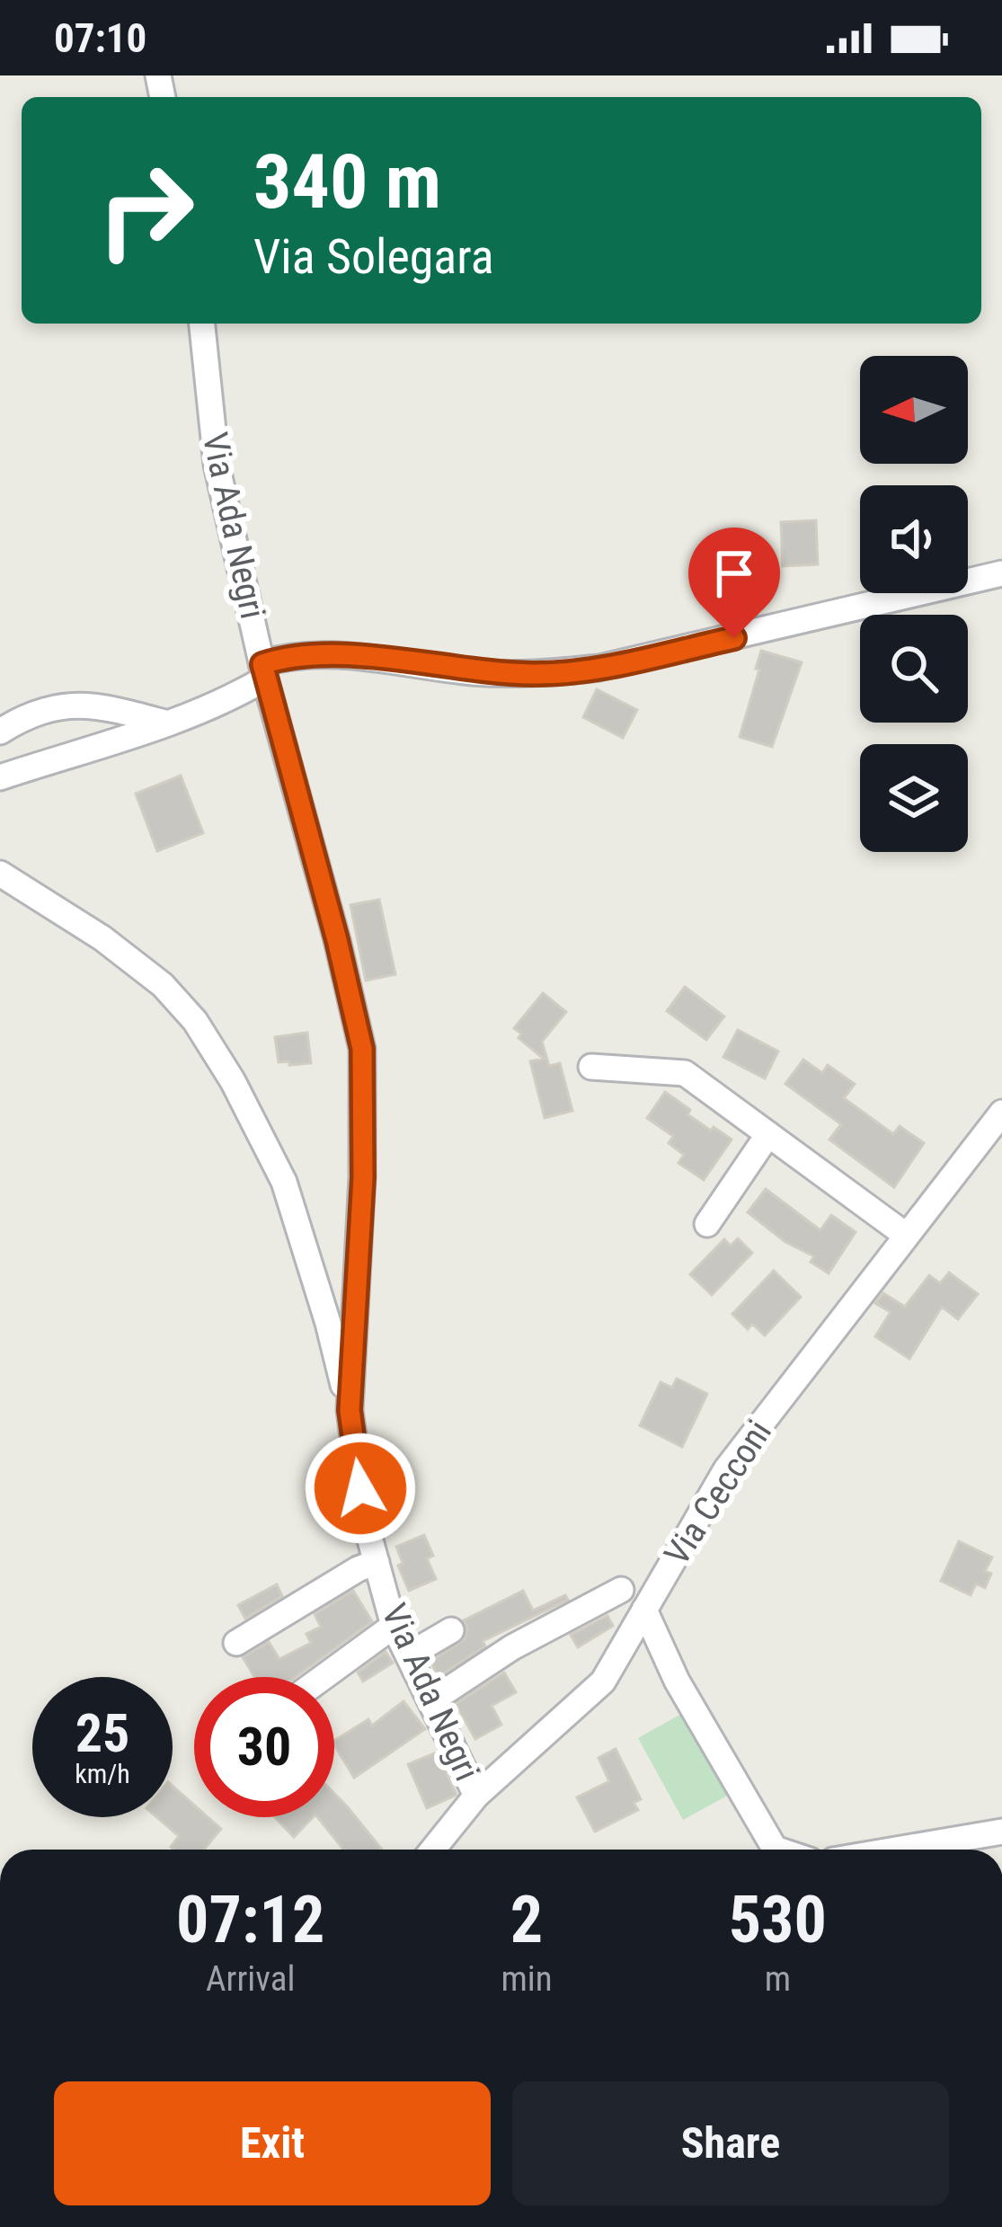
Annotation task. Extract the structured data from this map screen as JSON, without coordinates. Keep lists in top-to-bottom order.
{
  "streets": {
    "street": ["Via Ada Negri", "Via Cecconi"]
  },
  "crossings": [
    ["Via Ada Negri", "Via Cecconi"]
  ],
  "north": "left",
  "page": {
    "status": "07:10",
    "turn": ["340 m", "Via Solegara"],
    "speed": "25 km/h",
    "limit": "30",
    "eta": [
      "07:12",
      "Arrival",
      "2",
      "min",
      "530",
      "m"
    ],
    "buttons": ["Exit", "Share"]
  }
}
